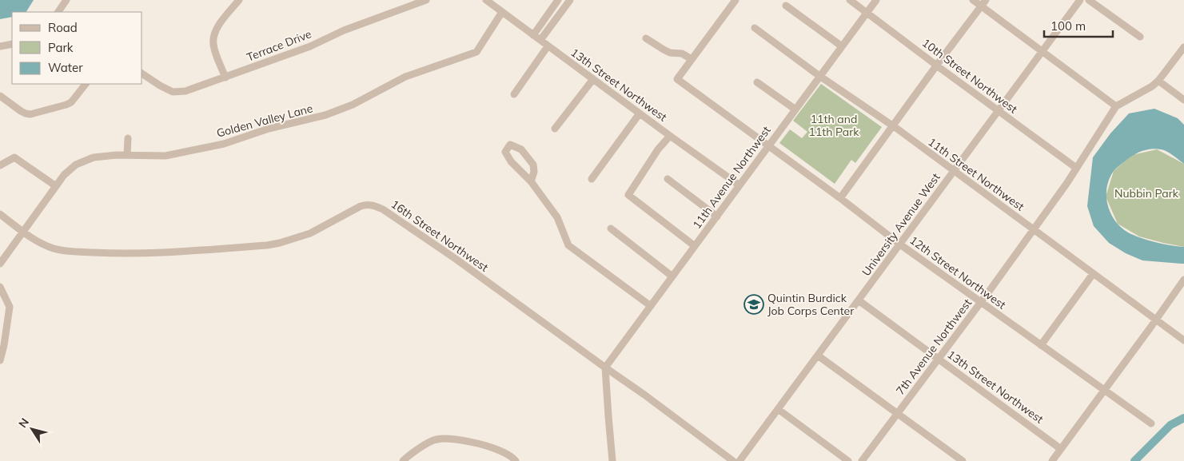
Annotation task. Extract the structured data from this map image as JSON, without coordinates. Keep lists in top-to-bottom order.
{
  "streets": {
    "street": [
      "Terrace Drive",
      "10th Street Northwest",
      "13th Street Northwest",
      "Golden Valley Lane",
      "11th Street Northwest",
      "11th Avenue Northwest",
      "University Avenue West",
      "16th Street Northwest",
      "12th Street Northwest",
      "7th Avenue Northwest"
    ]
  },
  "crossings": [
    ["10th Street Northwest", "11th Avenue Northwest"],
    ["10th Street Northwest", "University Avenue West"],
    ["10th Street Northwest", "7th Avenue Northwest"],
    ["13th Street Northwest", "Golden Valley Lane"],
    ["13th Street Northwest", "11th Avenue Northwest"],
    ["13th Street Northwest", "University Avenue West"],
    ["13th Street Northwest", "7th Avenue Northwest"],
    ["Golden Valley Lane", "16th Street Northwest"],
    ["11th Street Northwest", "11th Avenue Northwest"],
    ["11th Street Northwest", "University Avenue West"],
    ["11th Street Northwest", "7th Avenue Northwest"],
    ["11th Avenue Northwest", "16th Street Northwest"],
    ["11th Avenue Northwest", "12th Street Northwest"],
    ["University Avenue West", "12th Street Northwest"],
    ["12th Street Northwest", "7th Avenue Northwest"]
  ],
  "parks": ["11th and 11th Park", "Nubbin Park"],
  "places": {
    "school or university": ["Quintin Burdick Job Corps Center"]
  },
  "legend": ["Road", "Park", "Water"],
  "scale_bar": "100 m",
  "north": "top left"
}
